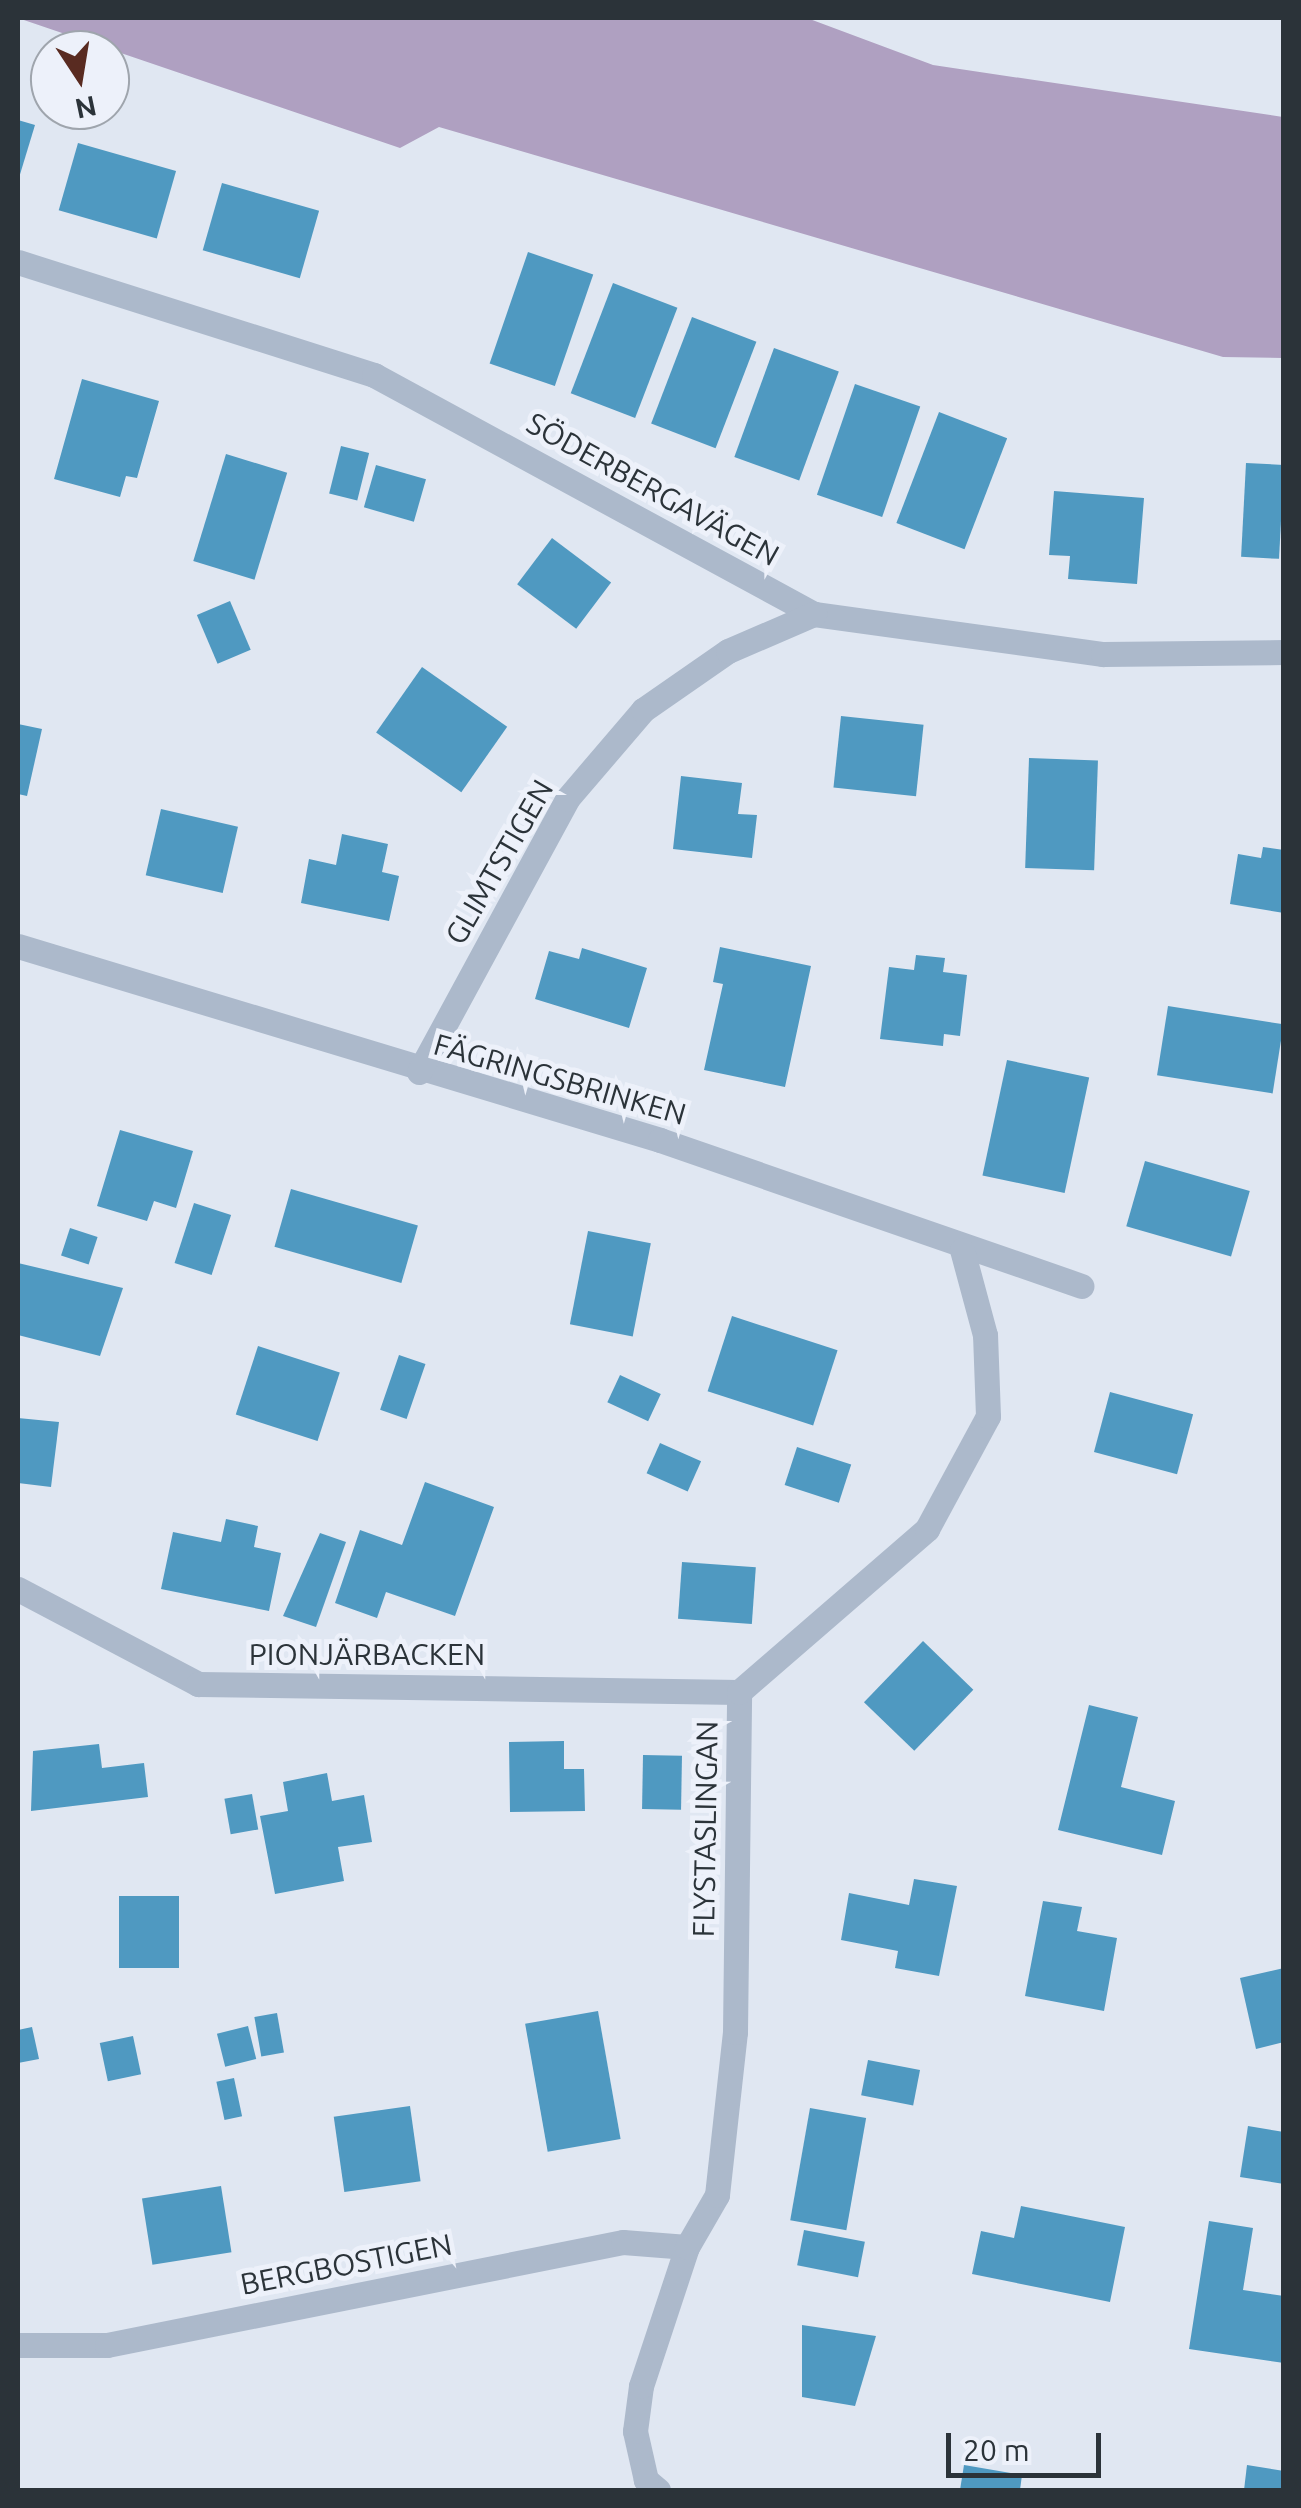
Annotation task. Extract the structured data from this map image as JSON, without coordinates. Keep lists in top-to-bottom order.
{
  "streets": {
    "street": [
      "SÖDERBERGAVÄGEN",
      "GLIMTSTIGEN",
      "FÄGRINGSBRINKEN",
      "PIONJÄRBACKEN",
      "FLYSTASLINGAN",
      "BERGBOSTIGEN"
    ]
  },
  "crossings": [
    ["SÖDERBERGAVÄGEN", "GLIMTSTIGEN"],
    ["GLIMTSTIGEN", "FÄGRINGSBRINKEN"],
    ["FÄGRINGSBRINKEN", "FLYSTASLINGAN"],
    ["PIONJÄRBACKEN", "FLYSTASLINGAN"],
    ["FLYSTASLINGAN", "BERGBOSTIGEN"]
  ],
  "scale_bar": "20 m",
  "north": "bottom"
}
